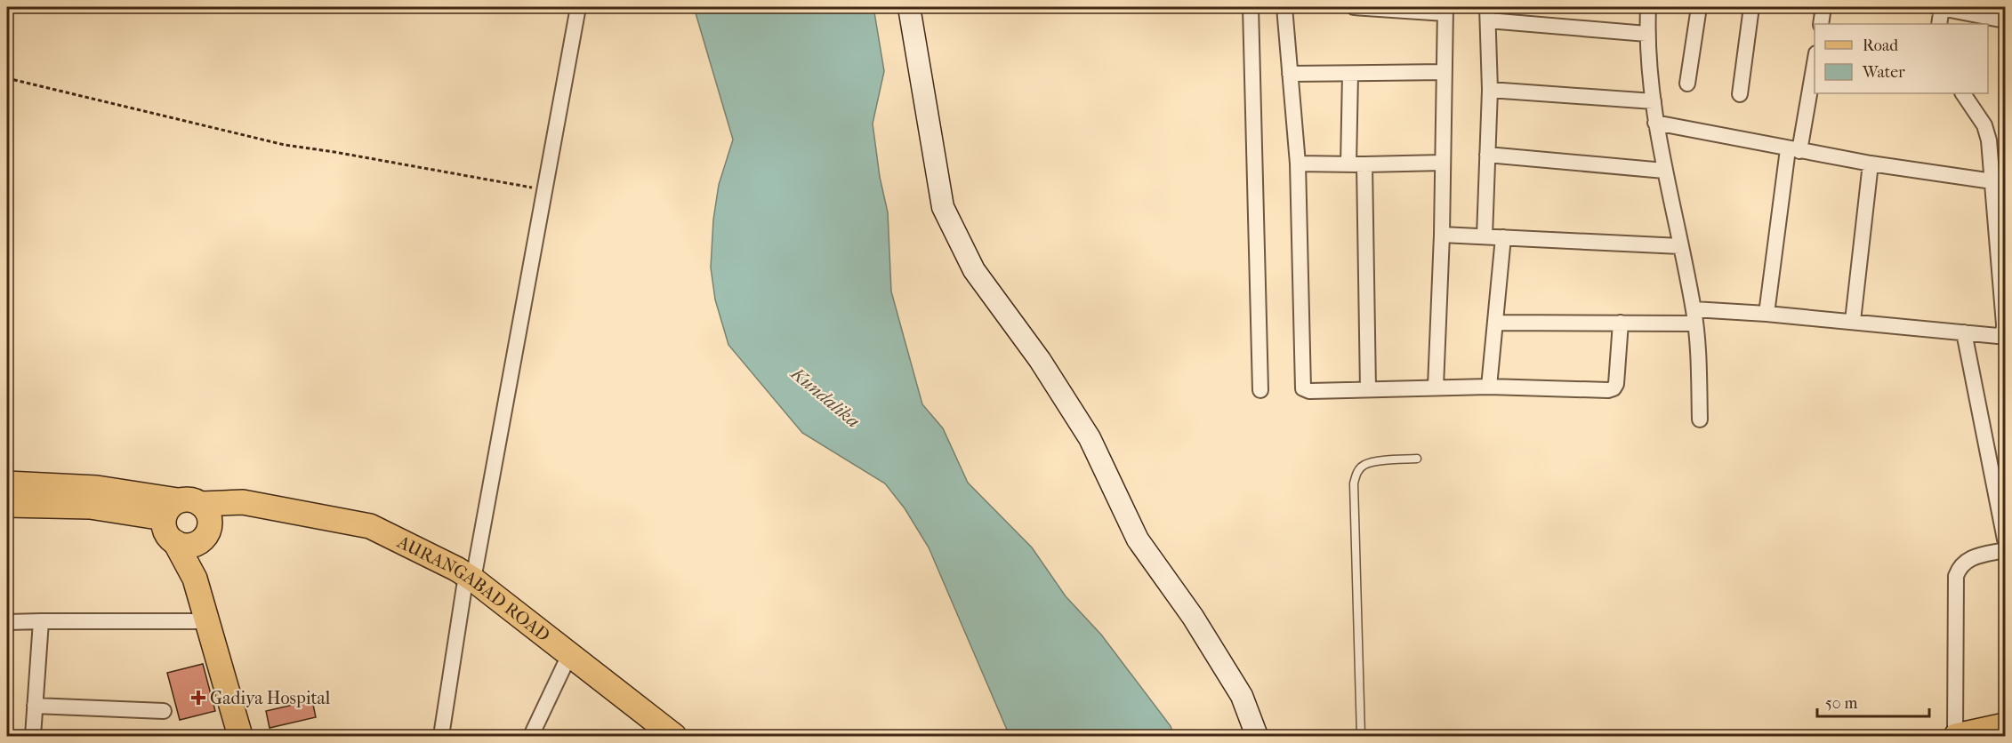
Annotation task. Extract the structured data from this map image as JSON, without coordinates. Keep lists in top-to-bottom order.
{
  "streets": {
    "main road": ["AURANGABAD ROAD"]
  },
  "water": ["Kundalika"],
  "places": {
    "health": ["Gadiya Hospital"]
  },
  "legend": ["Road", "Water"],
  "scale_bar": "50 m"
}
